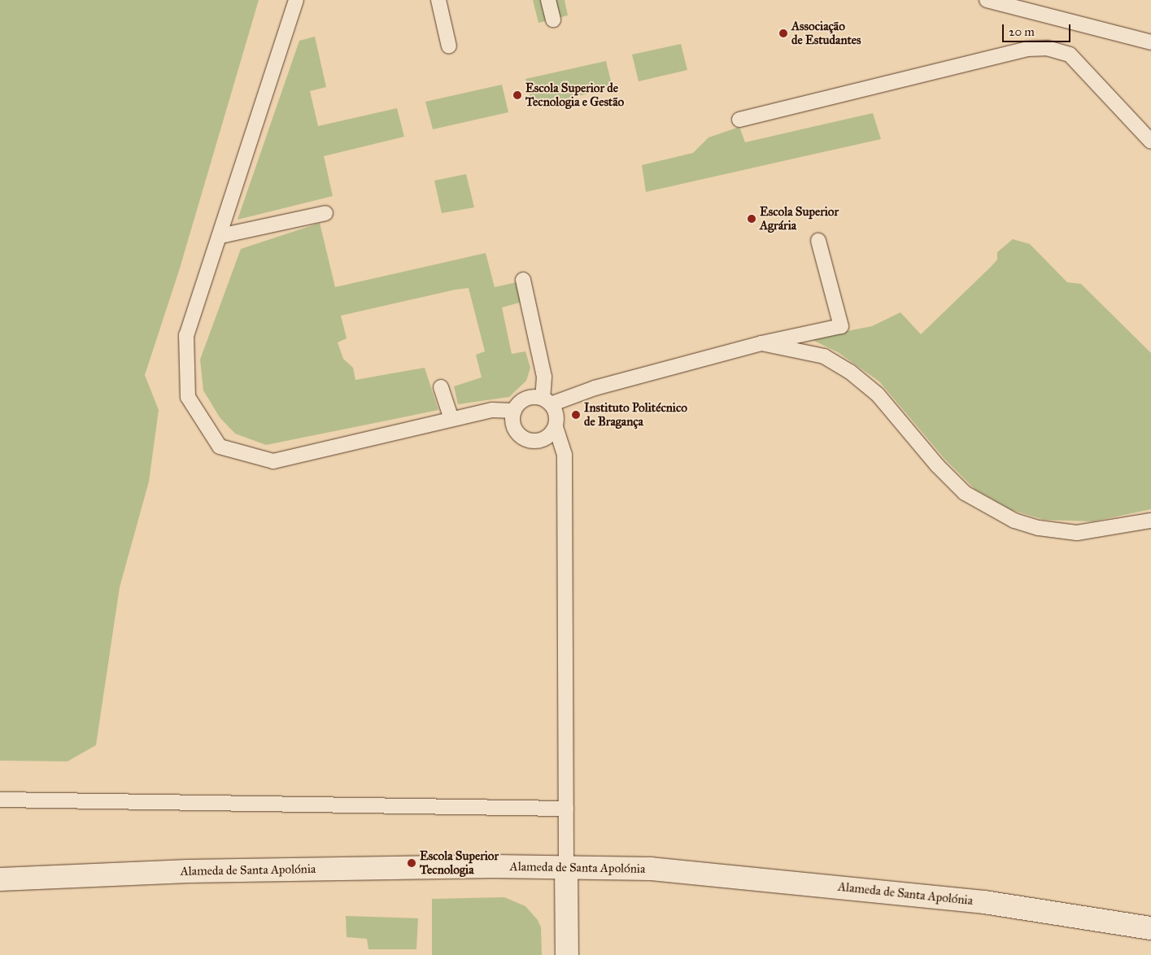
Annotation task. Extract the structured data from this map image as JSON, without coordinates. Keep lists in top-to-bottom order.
{
  "streets": {
    "street": ["Alameda de Santa Apolónia"]
  },
  "places": [
    "Associação de Estudantes",
    "Escola Superior de Tecnologia e Gestão",
    "Escola Superior Agrária",
    "Instituto Politécnico de Bragança",
    "Escola Superior Tecnologia"
  ],
  "scale_bar": "20 m"
}
